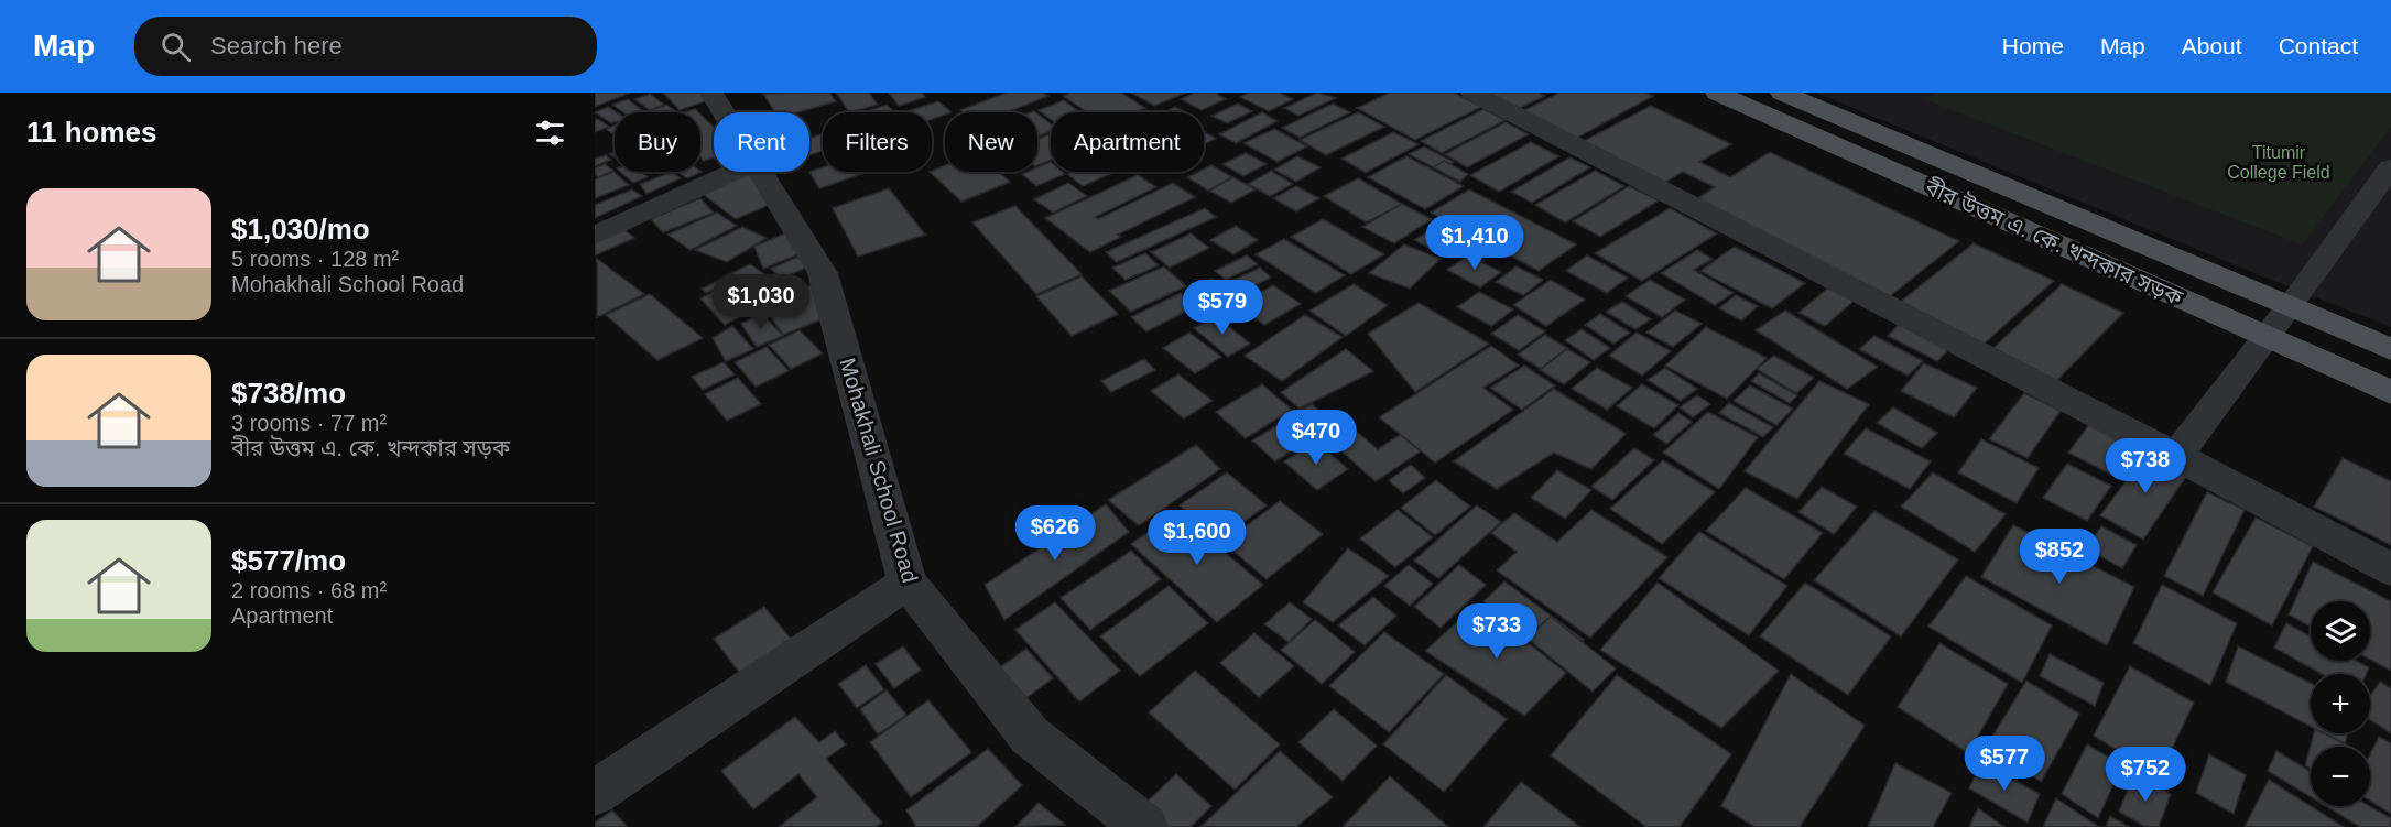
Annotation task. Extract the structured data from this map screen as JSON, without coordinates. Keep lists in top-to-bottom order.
{
  "streets": {
    "main road": ["বীর উত্তম এ. কে. খন্দকার সড়ক"],
    "street": ["Mohakhali School Road"]
  },
  "parks": ["Titumir College Field"],
  "page": {
    "header": "Map",
    "search": "Search here",
    "nav": [
      "Home",
      "Map",
      "About",
      "Contact"
    ],
    "heading": "11 homes",
    "chip": [
      "Buy",
      "Rent",
      "Filters",
      "New",
      "Apartment"
    ],
    "list": [
      {
        "name": "$1,030/mo",
        "note": "5 rooms · 128 m² · Mohakhali School Road"
      },
      {
        "name": "$738/mo",
        "note": "3 rooms · 77 m² · বীর উত্তম এ. কে. খন্দকার সড়ক"
      },
      {
        "name": "$577/mo",
        "note": "2 rooms · 68 m² · Apartment"
      }
    ],
    "price": [
      "$1,410",
      "$1,030",
      "$579",
      "$470",
      "$738",
      "$626",
      "$1,600",
      "$852",
      "$733",
      "$577",
      "$752"
    ],
    "map_buttons": ["+", "−"]
  }
}
